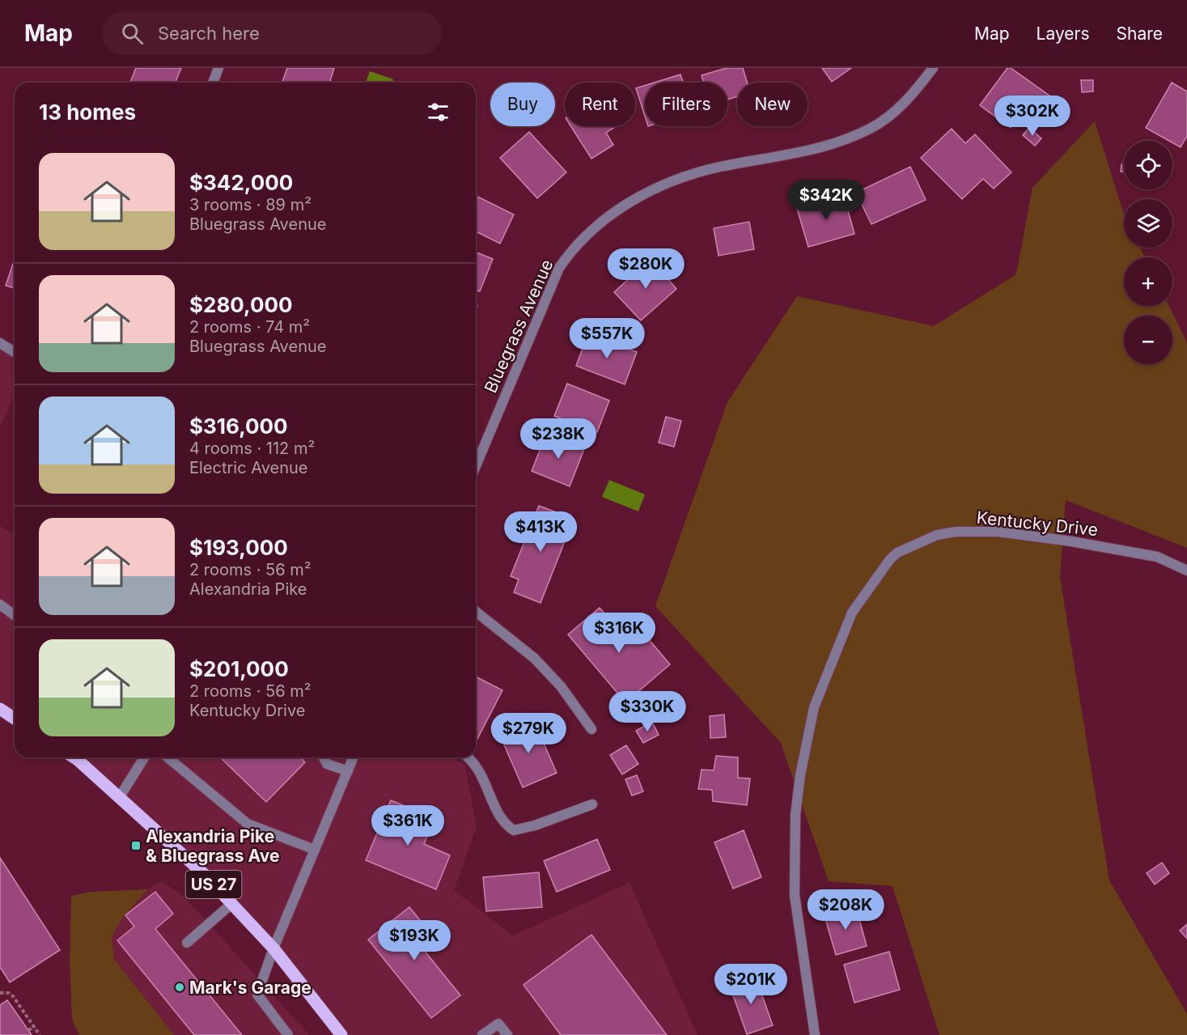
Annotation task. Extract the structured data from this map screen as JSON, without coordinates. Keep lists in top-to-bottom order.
{
  "streets": {
    "main road": ["US 27"],
    "street": ["Bluegrass Avenue", "Kentucky Drive"]
  },
  "places": {
    "transit": ["Alexandria Pike & Bluegrass Ave"],
    "other": ["Mark's Garage"]
  },
  "page": {
    "header": "Map",
    "search": "Search here",
    "nav": ["Map", "Layers", "Share"],
    "chip": [
      "Buy",
      "Rent",
      "Filters",
      "New"
    ],
    "heading": "13 homes",
    "price": [
      "$302K",
      "$342K",
      "$280K",
      "$557K",
      "$238K",
      "$413K",
      "$316K",
      "$330K",
      "$279K",
      "$361K",
      "$208K",
      "$193K",
      "$201K"
    ],
    "map_buttons": ["+", "−"],
    "list": [
      {
        "name": "$342,000",
        "note": "3 rooms · 89 m² · Bluegrass Avenue"
      },
      {
        "name": "$280,000",
        "note": "2 rooms · 74 m² · Bluegrass Avenue"
      },
      {
        "name": "$316,000",
        "note": "4 rooms · 112 m² · Electric Avenue"
      },
      {
        "name": "$193,000",
        "note": "2 rooms · 56 m² · Alexandria Pike"
      },
      {
        "name": "$201,000",
        "note": "2 rooms · 56 m² · Kentucky Drive"
      }
    ]
  }
}
